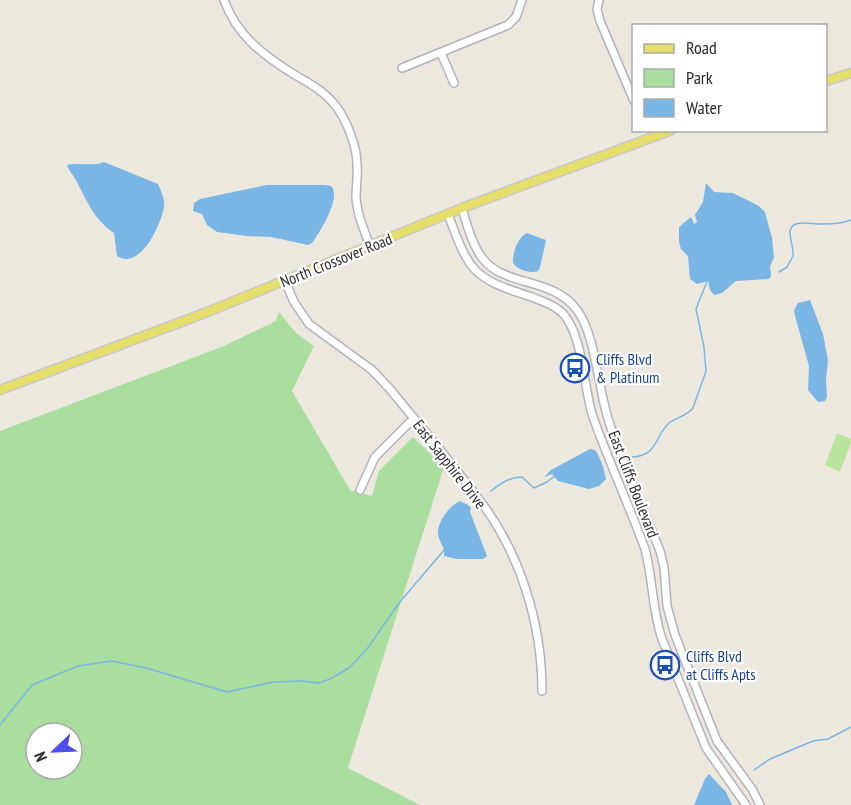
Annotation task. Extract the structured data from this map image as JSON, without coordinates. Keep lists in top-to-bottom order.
{
  "streets": {
    "main road": ["North Crossover Road"],
    "street": ["East Sapphire Drive", "East Cliffs Boulevard"]
  },
  "crossings": [
    ["North Crossover Road", "East Sapphire Drive"],
    ["North Crossover Road", "East Cliffs Boulevard"]
  ],
  "places": {
    "bus stop": ["Cliffs Blvd & Platinum", "Cliffs Blvd at Cliffs Apts"]
  },
  "legend": ["Road", "Park", "Water"],
  "north": "bottom left"
}
